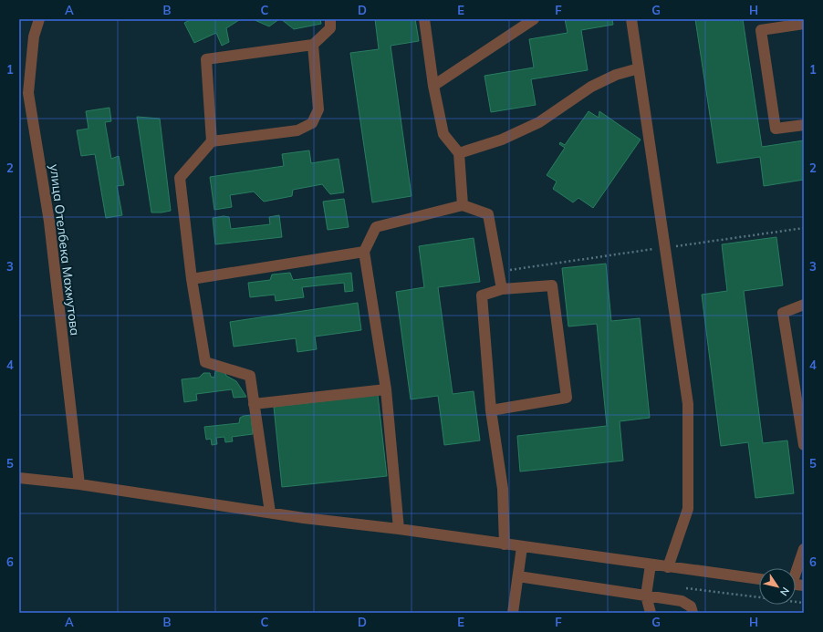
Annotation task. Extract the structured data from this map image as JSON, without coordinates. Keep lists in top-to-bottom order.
{
  "streets": {
    "street": ["улица Отелбека Махмутова"]
  },
  "north": "bottom right",
  "grid": {
    "columns": [
      "A",
      "B",
      "C",
      "D",
      "E",
      "F",
      "G",
      "H"
    ],
    "rows": [
      "1",
      "2",
      "3",
      "4",
      "5",
      "6"
    ]
  }
}
